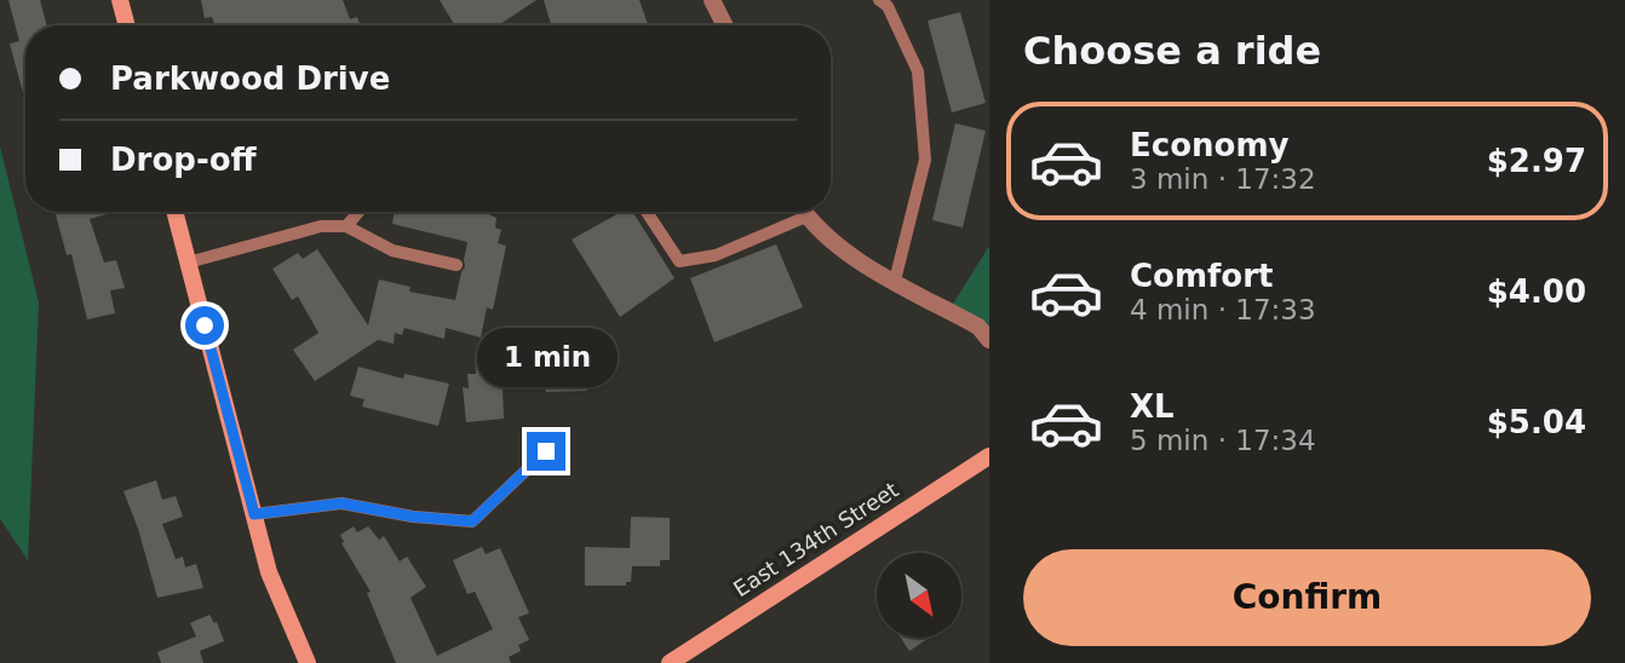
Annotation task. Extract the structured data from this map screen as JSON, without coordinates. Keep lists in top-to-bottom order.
{
  "streets": {
    "street": ["East 134th Street"]
  },
  "north": "bottom right",
  "page": {
    "heading": "Choose a ride",
    "banner": ["Parkwood Drive", "Drop-off"],
    "list": [
      {
        "name": "Economy",
        "note": "3 min · 17:32",
        "value": "$2.97"
      },
      {
        "name": "Comfort",
        "note": "4 min · 17:33",
        "value": "$4.00"
      },
      {
        "name": "XL",
        "note": "5 min · 17:34",
        "value": "$5.04"
      }
    ],
    "bubble": "1 min",
    "buttons": "Confirm"
  }
}
